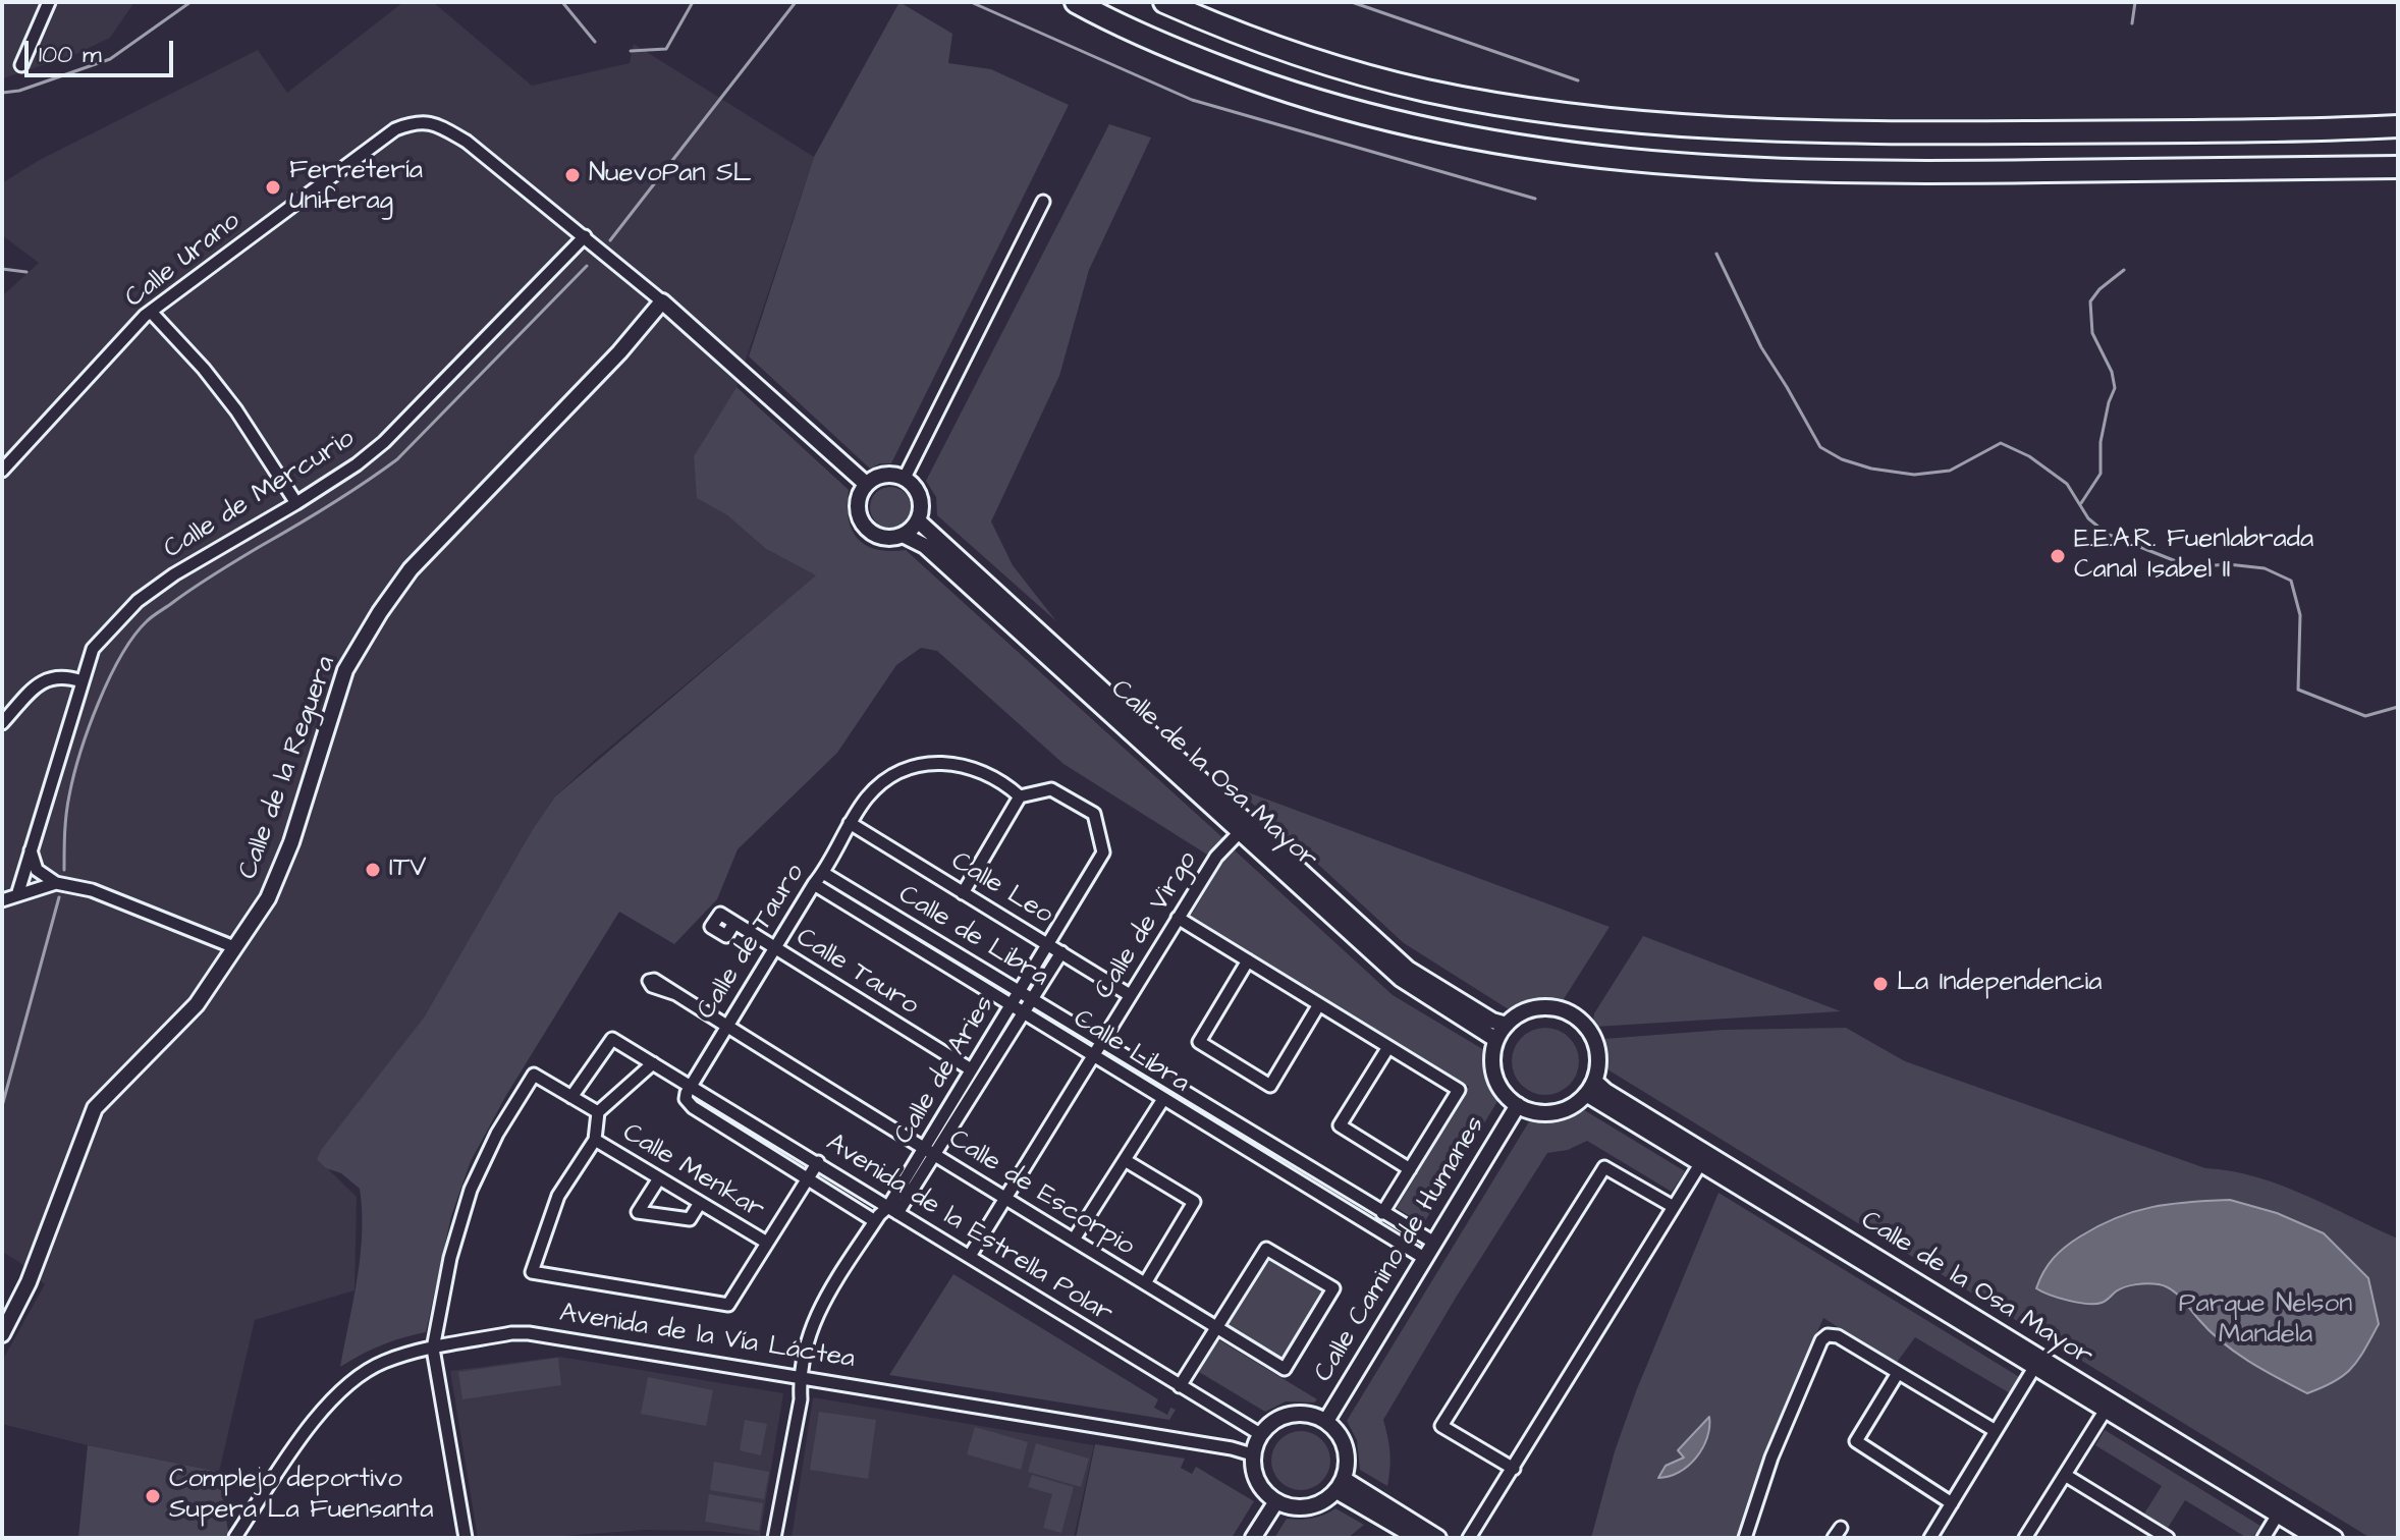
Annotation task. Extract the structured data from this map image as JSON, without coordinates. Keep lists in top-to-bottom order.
{
  "streets": {
    "street": [
      "Calle Urano",
      "Calle de Mercurio",
      "Calle de la Reguera",
      "Calle de la Osa Mayor",
      "Calle Leo",
      "Calle de Virgo",
      "Calle de Libra",
      "Calle de Tauro",
      "Calle Tauro",
      "Calle Libra",
      "Calle de Aries",
      "Calle Menkar",
      "Calle de Escorpio",
      "Avenida de la Estrella Polar",
      "Calle Camino de Humanes",
      "Avenida de la Vía Láctea"
    ]
  },
  "crossings": [
    ["Calle Urano", "Calle de Mercurio"],
    ["Calle Urano", "Calle de la Reguera"],
    ["Calle de la Osa Mayor", "Calle de Virgo"],
    ["Calle de la Osa Mayor", "Calle Camino de Humanes"],
    ["Calle Leo", "Calle de Virgo"],
    ["Calle Leo", "Calle de Tauro"],
    ["Calle Leo", "Calle de Aries"],
    ["Calle de Virgo", "Calle de Libra"],
    ["Calle de Virgo", "Calle Libra"],
    ["Calle de Virgo", "Calle de Escorpio"],
    ["Calle de Virgo", "Avenida de la Estrella Polar"],
    ["Calle de Libra", "Calle de Tauro"],
    ["Calle de Libra", "Calle de Aries"],
    ["Calle de Libra", "Calle Camino de Humanes"],
    ["Calle de Tauro", "Calle Tauro"],
    ["Calle de Tauro", "Calle Libra"],
    ["Calle de Tauro", "Calle de Escorpio"],
    ["Calle de Tauro", "Avenida de la Estrella Polar"],
    ["Calle Tauro", "Calle de Aries"],
    ["Calle Libra", "Calle de Aries"],
    ["Calle Libra", "Calle Camino de Humanes"],
    ["Calle de Aries", "Calle de Escorpio"],
    ["Calle de Aries", "Avenida de la Estrella Polar"],
    ["Calle de Aries", "Avenida de la Vía Láctea"],
    ["Calle de Escorpio", "Avenida de la Estrella Polar"],
    ["Avenida de la Estrella Polar", "Calle Camino de Humanes"],
    ["Avenida de la Estrella Polar", "Avenida de la Vía Láctea"],
    ["Calle Camino de Humanes", "Avenida de la Vía Láctea"]
  ],
  "parks": ["Parque Nelson Mandela"],
  "places": [
    "NuevoPan SL",
    "Ferretería Uniferag",
    "E.E.A.R. Fuenlabrada Canal Isabel II",
    "ITV",
    "La Independencia",
    "Complejo deportivo Supera La Fuensanta"
  ],
  "scale_bar": "100 m"
}
